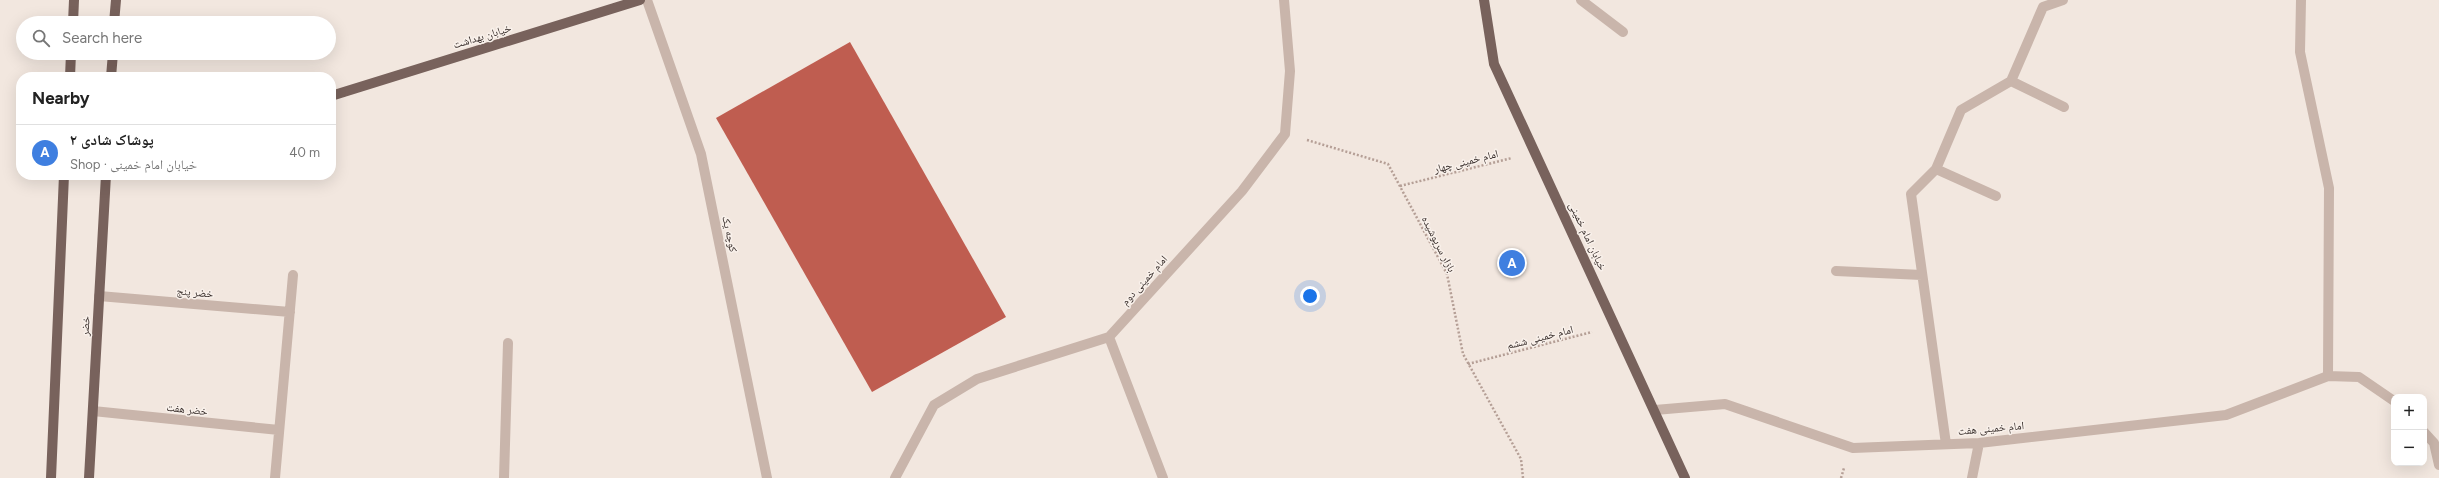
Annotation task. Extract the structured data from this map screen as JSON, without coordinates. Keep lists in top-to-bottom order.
{
  "streets": {
    "main road": ["خیابان بهداشت", "خیابان امام خمینی", "خضر"],
    "street": [
      "کوچه یک",
      "امام خمینی دوم",
      "خضر پنج",
      "خضر هفت",
      "امام خمینی هفت"
    ],
    "path": ["امام خمینی چهار", "بازار سرپوشیده", "امام خمینی ششم"]
  },
  "crossings": [
    ["امام خمینی چهار", "خیابان امام خمینی"],
    ["امام خمینی چهار", "بازار سرپوشیده"],
    ["خیابان امام خمینی", "امام خمینی ششم"],
    ["خیابان امام خمینی", "امام خمینی هفت"],
    ["بازار سرپوشیده", "امام خمینی دوم"],
    ["بازار سرپوشیده", "امام خمینی ششم"],
    ["خضر پنج", "خضر"],
    ["خضر", "خضر هفت"]
  ],
  "page": {
    "search": "Search here",
    "heading": "Nearby",
    "list": [
      {
        "mark": "A",
        "name": "پوشاک شادی ۲",
        "note": "Shop · خیابان امام خمینی",
        "value": "40 m"
      }
    ],
    "pins": "A",
    "map_buttons": ["+", "−"]
  }
}
